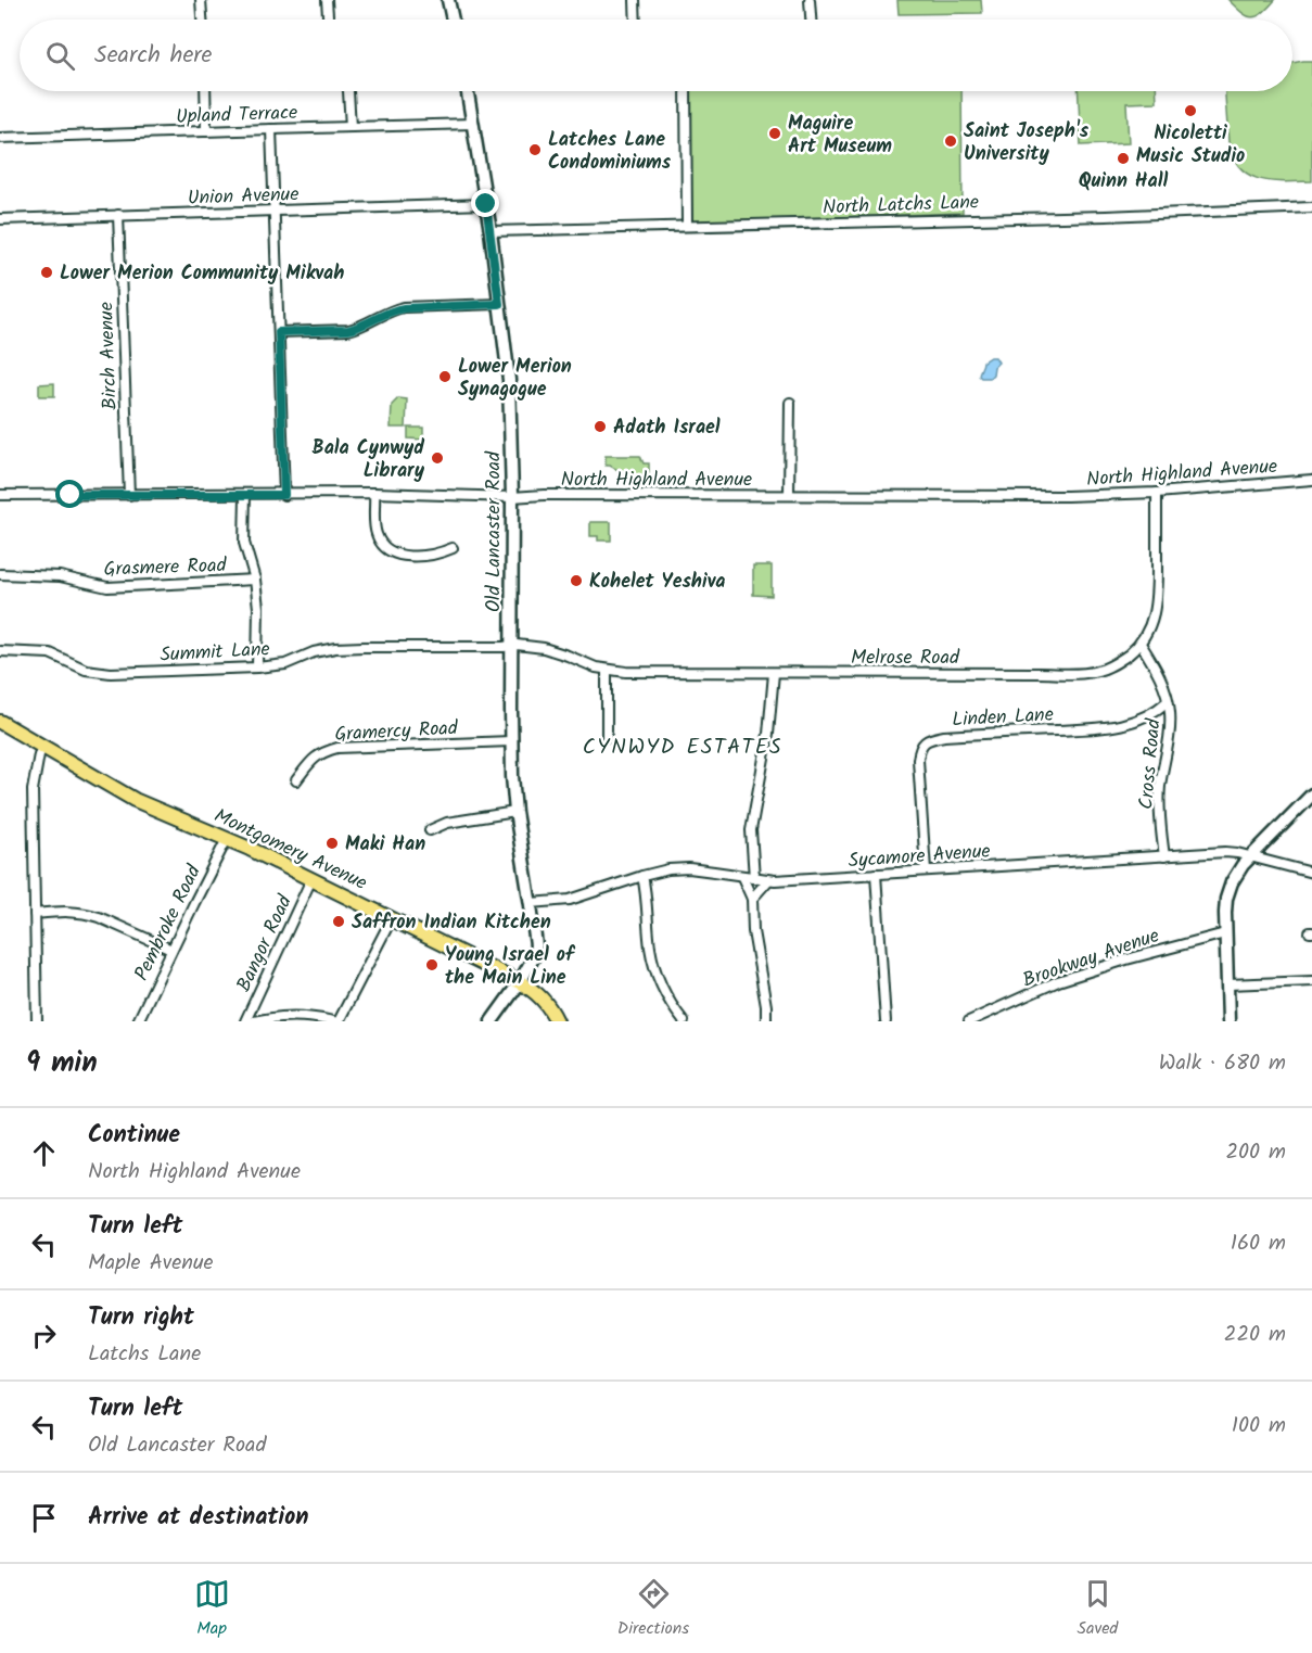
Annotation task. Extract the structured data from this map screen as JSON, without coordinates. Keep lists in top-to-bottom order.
{
  "streets": {
    "main road": ["Old Lancaster Road", "Montgomery Avenue"],
    "street": [
      "Upland Terrace",
      "Union Avenue",
      "North Latchs Lane",
      "Birch Avenue",
      "North Highland Avenue",
      "Grasmere Road",
      "Summit Lane",
      "Melrose Road",
      "Linden Lane",
      "Gramercy Road",
      "Cross Road",
      "Sycamore Avenue",
      "Pembroke Road",
      "Bangor Road",
      "Brookway Avenue"
    ]
  },
  "crossings": [
    ["Upland Terrace", "Old Lancaster Road"],
    ["Union Avenue", "Birch Avenue"],
    ["Union Avenue", "Old Lancaster Road"],
    ["North Latchs Lane", "Old Lancaster Road"],
    ["Birch Avenue", "North Highland Avenue"],
    ["North Highland Avenue", "Old Lancaster Road"],
    ["Old Lancaster Road", "Summit Lane"],
    ["Old Lancaster Road", "Melrose Road"],
    ["Old Lancaster Road", "Gramercy Road"],
    ["Old Lancaster Road", "Montgomery Avenue"],
    ["Old Lancaster Road", "Sycamore Avenue"],
    ["Summit Lane", "Melrose Road"],
    ["Melrose Road", "Cross Road"],
    ["Linden Lane", "Cross Road"],
    ["Linden Lane", "Sycamore Avenue"],
    ["Cross Road", "Sycamore Avenue"],
    ["Montgomery Avenue", "Pembroke Road"],
    ["Montgomery Avenue", "Bangor Road"]
  ],
  "districts": ["CYNWYD ESTATES"],
  "places": [
    "Nicoletti Music Studio",
    "Maguire Art Museum",
    "Saint Joseph's University",
    "Latches Lane Condominiums",
    "Quinn Hall",
    "Lower Merion Community Mikvah",
    "Lower Merion Synagogue",
    "Adath Israel",
    "Bala Cynwyd Library",
    "Kohelet Yeshiva",
    "Maki Han",
    "Saffron Indian Kitchen",
    "Young Israel of the Main Line"
  ],
  "page": {
    "search": "Search here",
    "heading": ["9 min", "Walk · 680 m"],
    "list": [
      ["Continue", "North Highland Avenue", "200 m"],
      ["Turn left", "Maple Avenue", "160 m"],
      ["Turn right", "Latchs Lane", "220 m"],
      ["Turn left", "Old Lancaster Road", "100 m"],
      "Arrive at destination"
    ],
    "nav": ["Map", "Directions", "Saved"]
  }
}
